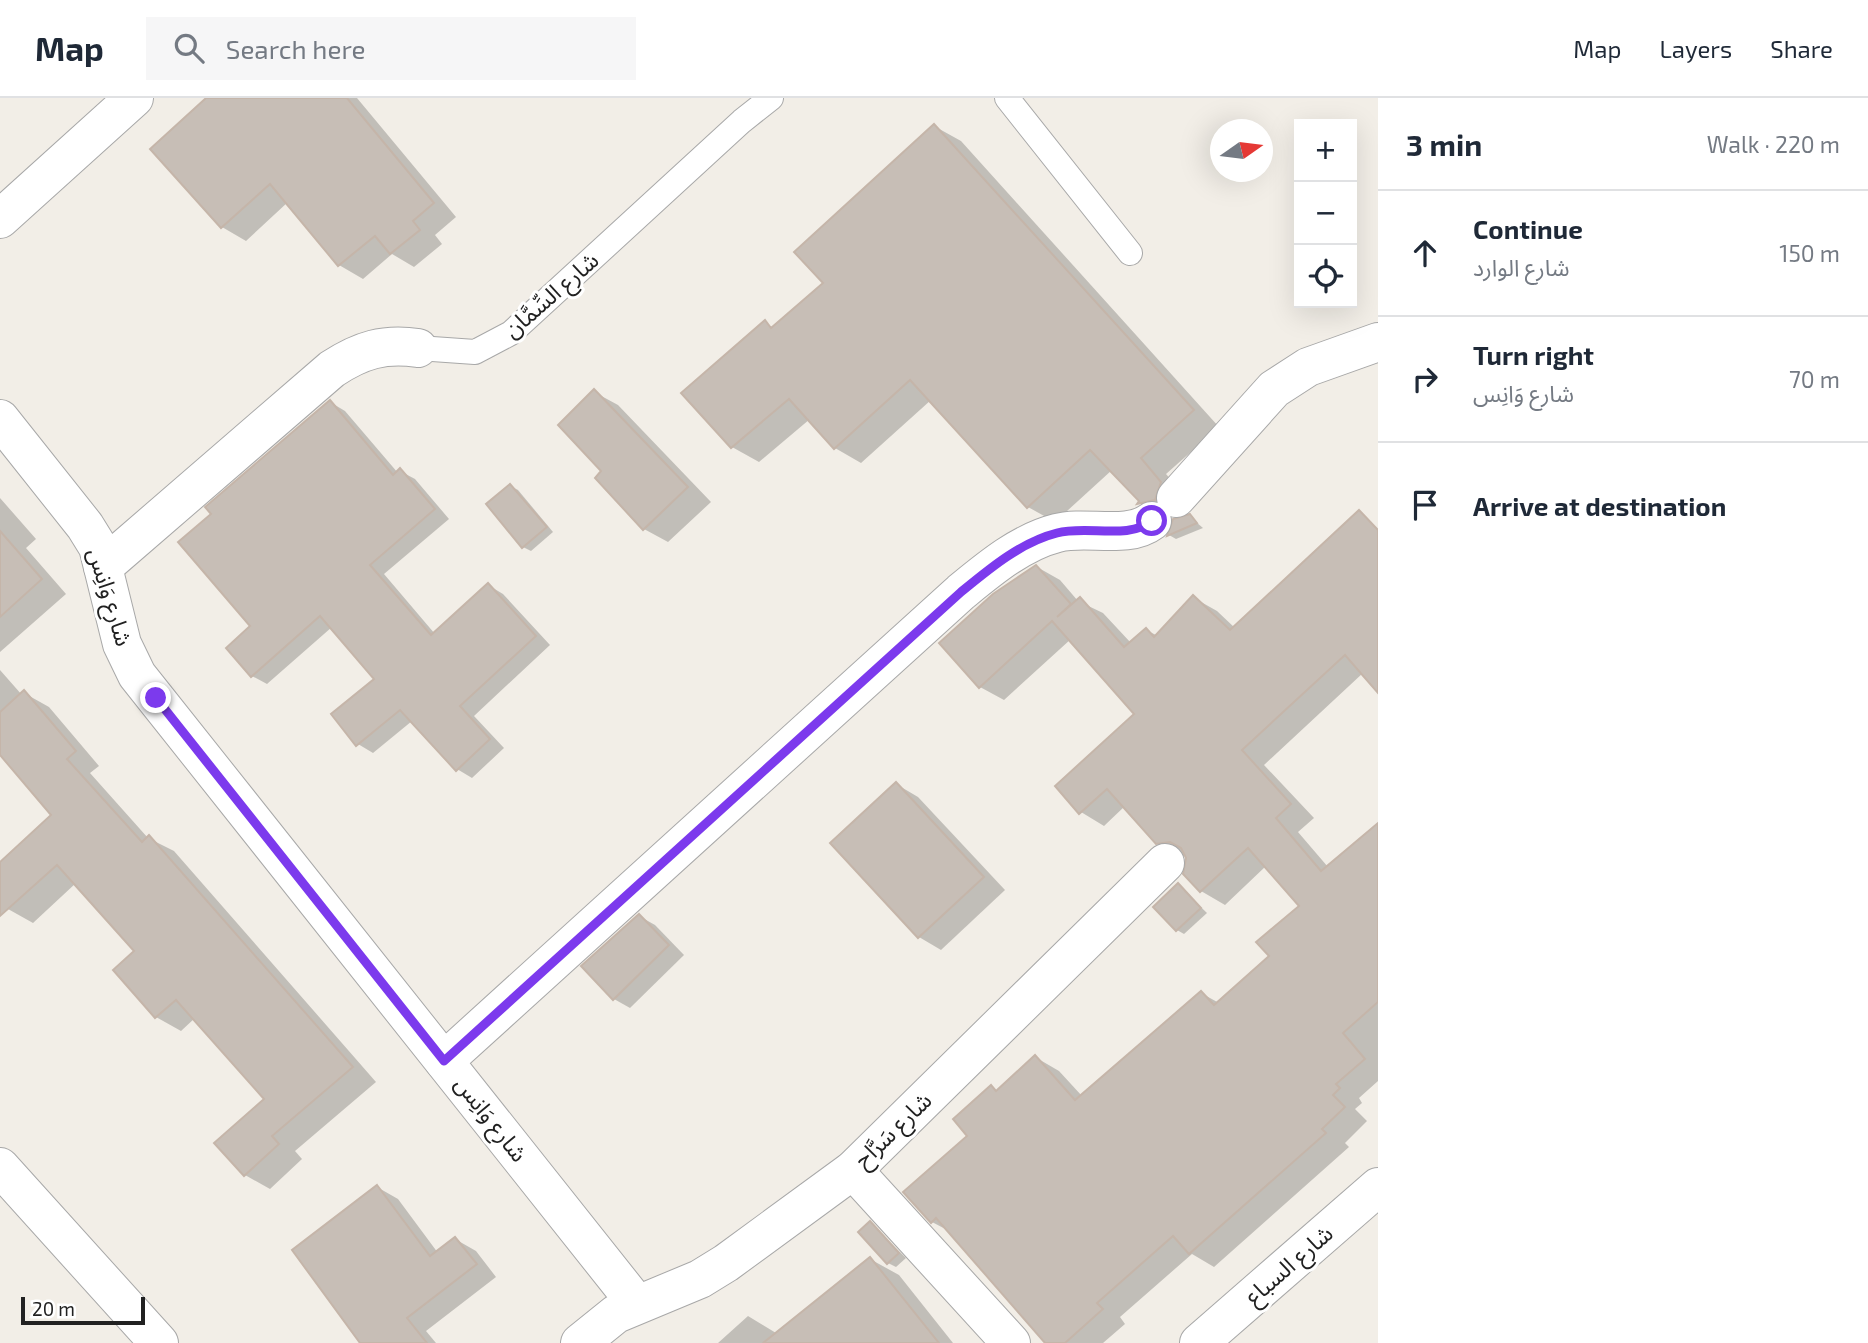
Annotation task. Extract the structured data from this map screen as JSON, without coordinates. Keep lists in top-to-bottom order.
{
  "streets": {
    "street": [
      "شارع السِّمَّان",
      "شارع وَانِس",
      "شارع سَرَّاح",
      "شارع السباع"
    ]
  },
  "crossings": [
    ["شارع السِّمَّان", "شارع وَانِس"],
    ["شارع وَانِس", "شارع سَرَّاح"]
  ],
  "scale_bar": "20 m",
  "north": "right",
  "page": {
    "header": "Map",
    "search": "Search here",
    "nav": ["Map", "Layers", "Share"],
    "heading": ["3 min", "Walk · 220 m"],
    "map_buttons": ["+", "−"],
    "list": [
      ["Continue", "شارع الوارد", "150 m"],
      ["Turn right", "شارع وَانِس", "70 m"],
      "Arrive at destination"
    ],
    "scale": "20 m"
  }
}
